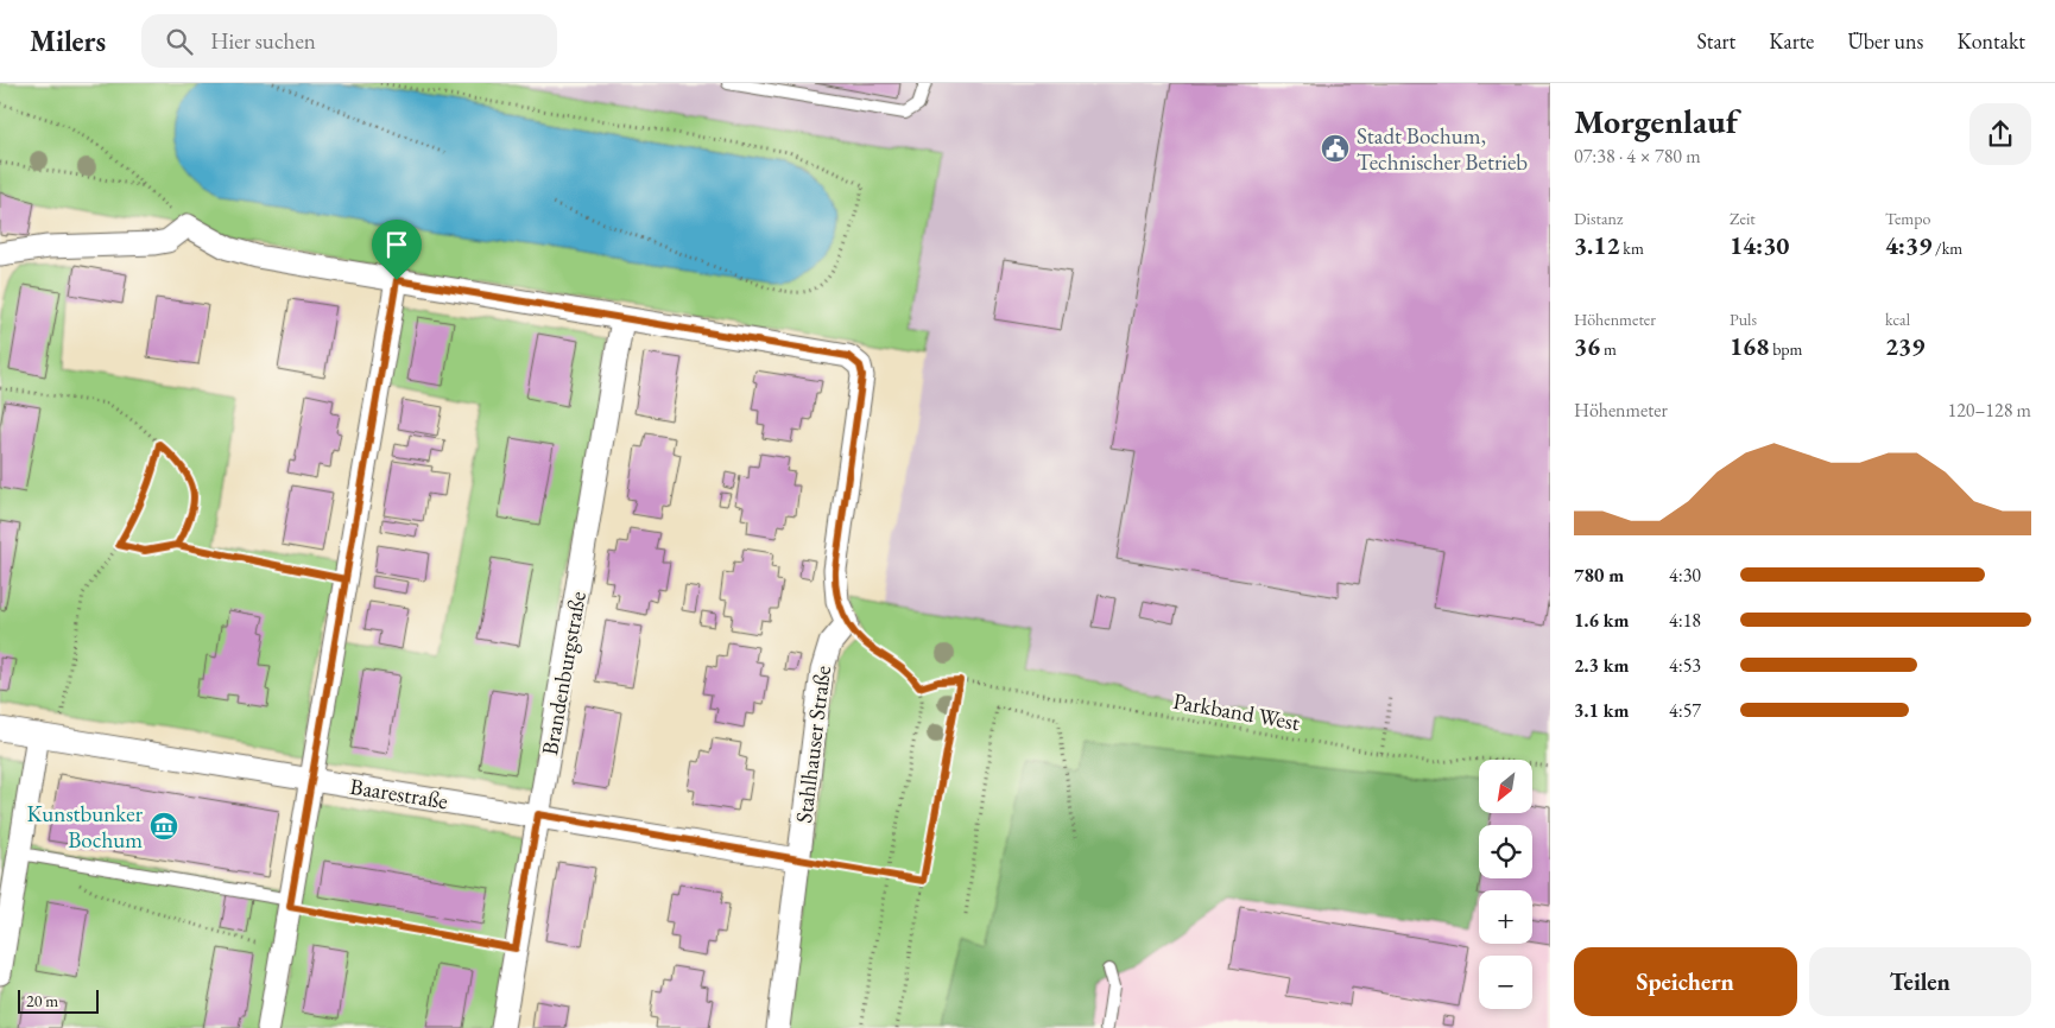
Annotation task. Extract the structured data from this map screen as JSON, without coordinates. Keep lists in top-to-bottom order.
{
  "streets": {
    "street": ["Brandenburgstraße", "Stahlhauser Straße", "Baarestraße"],
    "path": ["Parkband West"]
  },
  "crossings": [
    ["Brandenburgstraße", "Baarestraße"],
    ["Stahlhauser Straße", "Baarestraße"]
  ],
  "places": {
    "public building": ["Stadt Bochum, Technischer Betrieb"],
    "museum": ["Kunstbunker Bochum"]
  },
  "scale_bar": "20 m",
  "north": "bottom left",
  "page": {
    "header": "Milers",
    "search": "Hier suchen",
    "nav": [
      "Start",
      "Karte",
      "Über uns",
      "Kontakt"
    ],
    "heading": ["Morgenlauf", "07:38 · 4 × 780 m"],
    "stats": [
      ["Distanz", "3.12 km"],
      ["Zeit", "14:30"],
      ["Tempo", "4:39 /km"],
      ["Höhenmeter", "36 m"],
      ["Puls", "168 bpm"],
      ["kcal", "239"]
    ],
    "chart": ["Höhenmeter", "120–128 m"],
    "list": [
      {
        "name": "780 m",
        "note": "4:30"
      },
      {
        "name": "1.6 km",
        "note": "4:18"
      },
      {
        "name": "2.3 km",
        "note": "4:53"
      },
      {
        "name": "3.1 km",
        "note": "4:57"
      }
    ],
    "map_buttons": ["+", "−"],
    "buttons": ["Speichern", "Teilen"],
    "scale": "20 m"
  }
}
